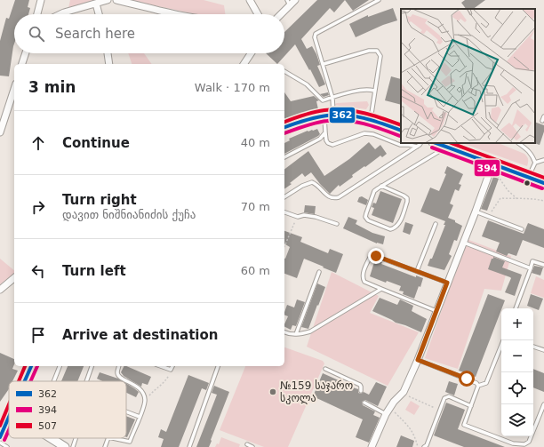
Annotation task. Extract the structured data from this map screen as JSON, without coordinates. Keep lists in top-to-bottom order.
{
  "places": ["№159 საჯარო სკოლა"],
  "lines": ["transit line 507", "transit line 362", "transit line 394"],
  "legend": ["362", "394", "507"],
  "page": {
    "search": "Search here",
    "heading": ["3 min", "Walk · 170 m"],
    "list": [
      ["Continue", "40 m"],
      ["Turn right", "დავით ნიშნიანიძის ქუჩა", "70 m"],
      ["Turn left", "60 m"],
      "Arrive at destination"
    ],
    "map_buttons": ["+", "−"]
  }
}
